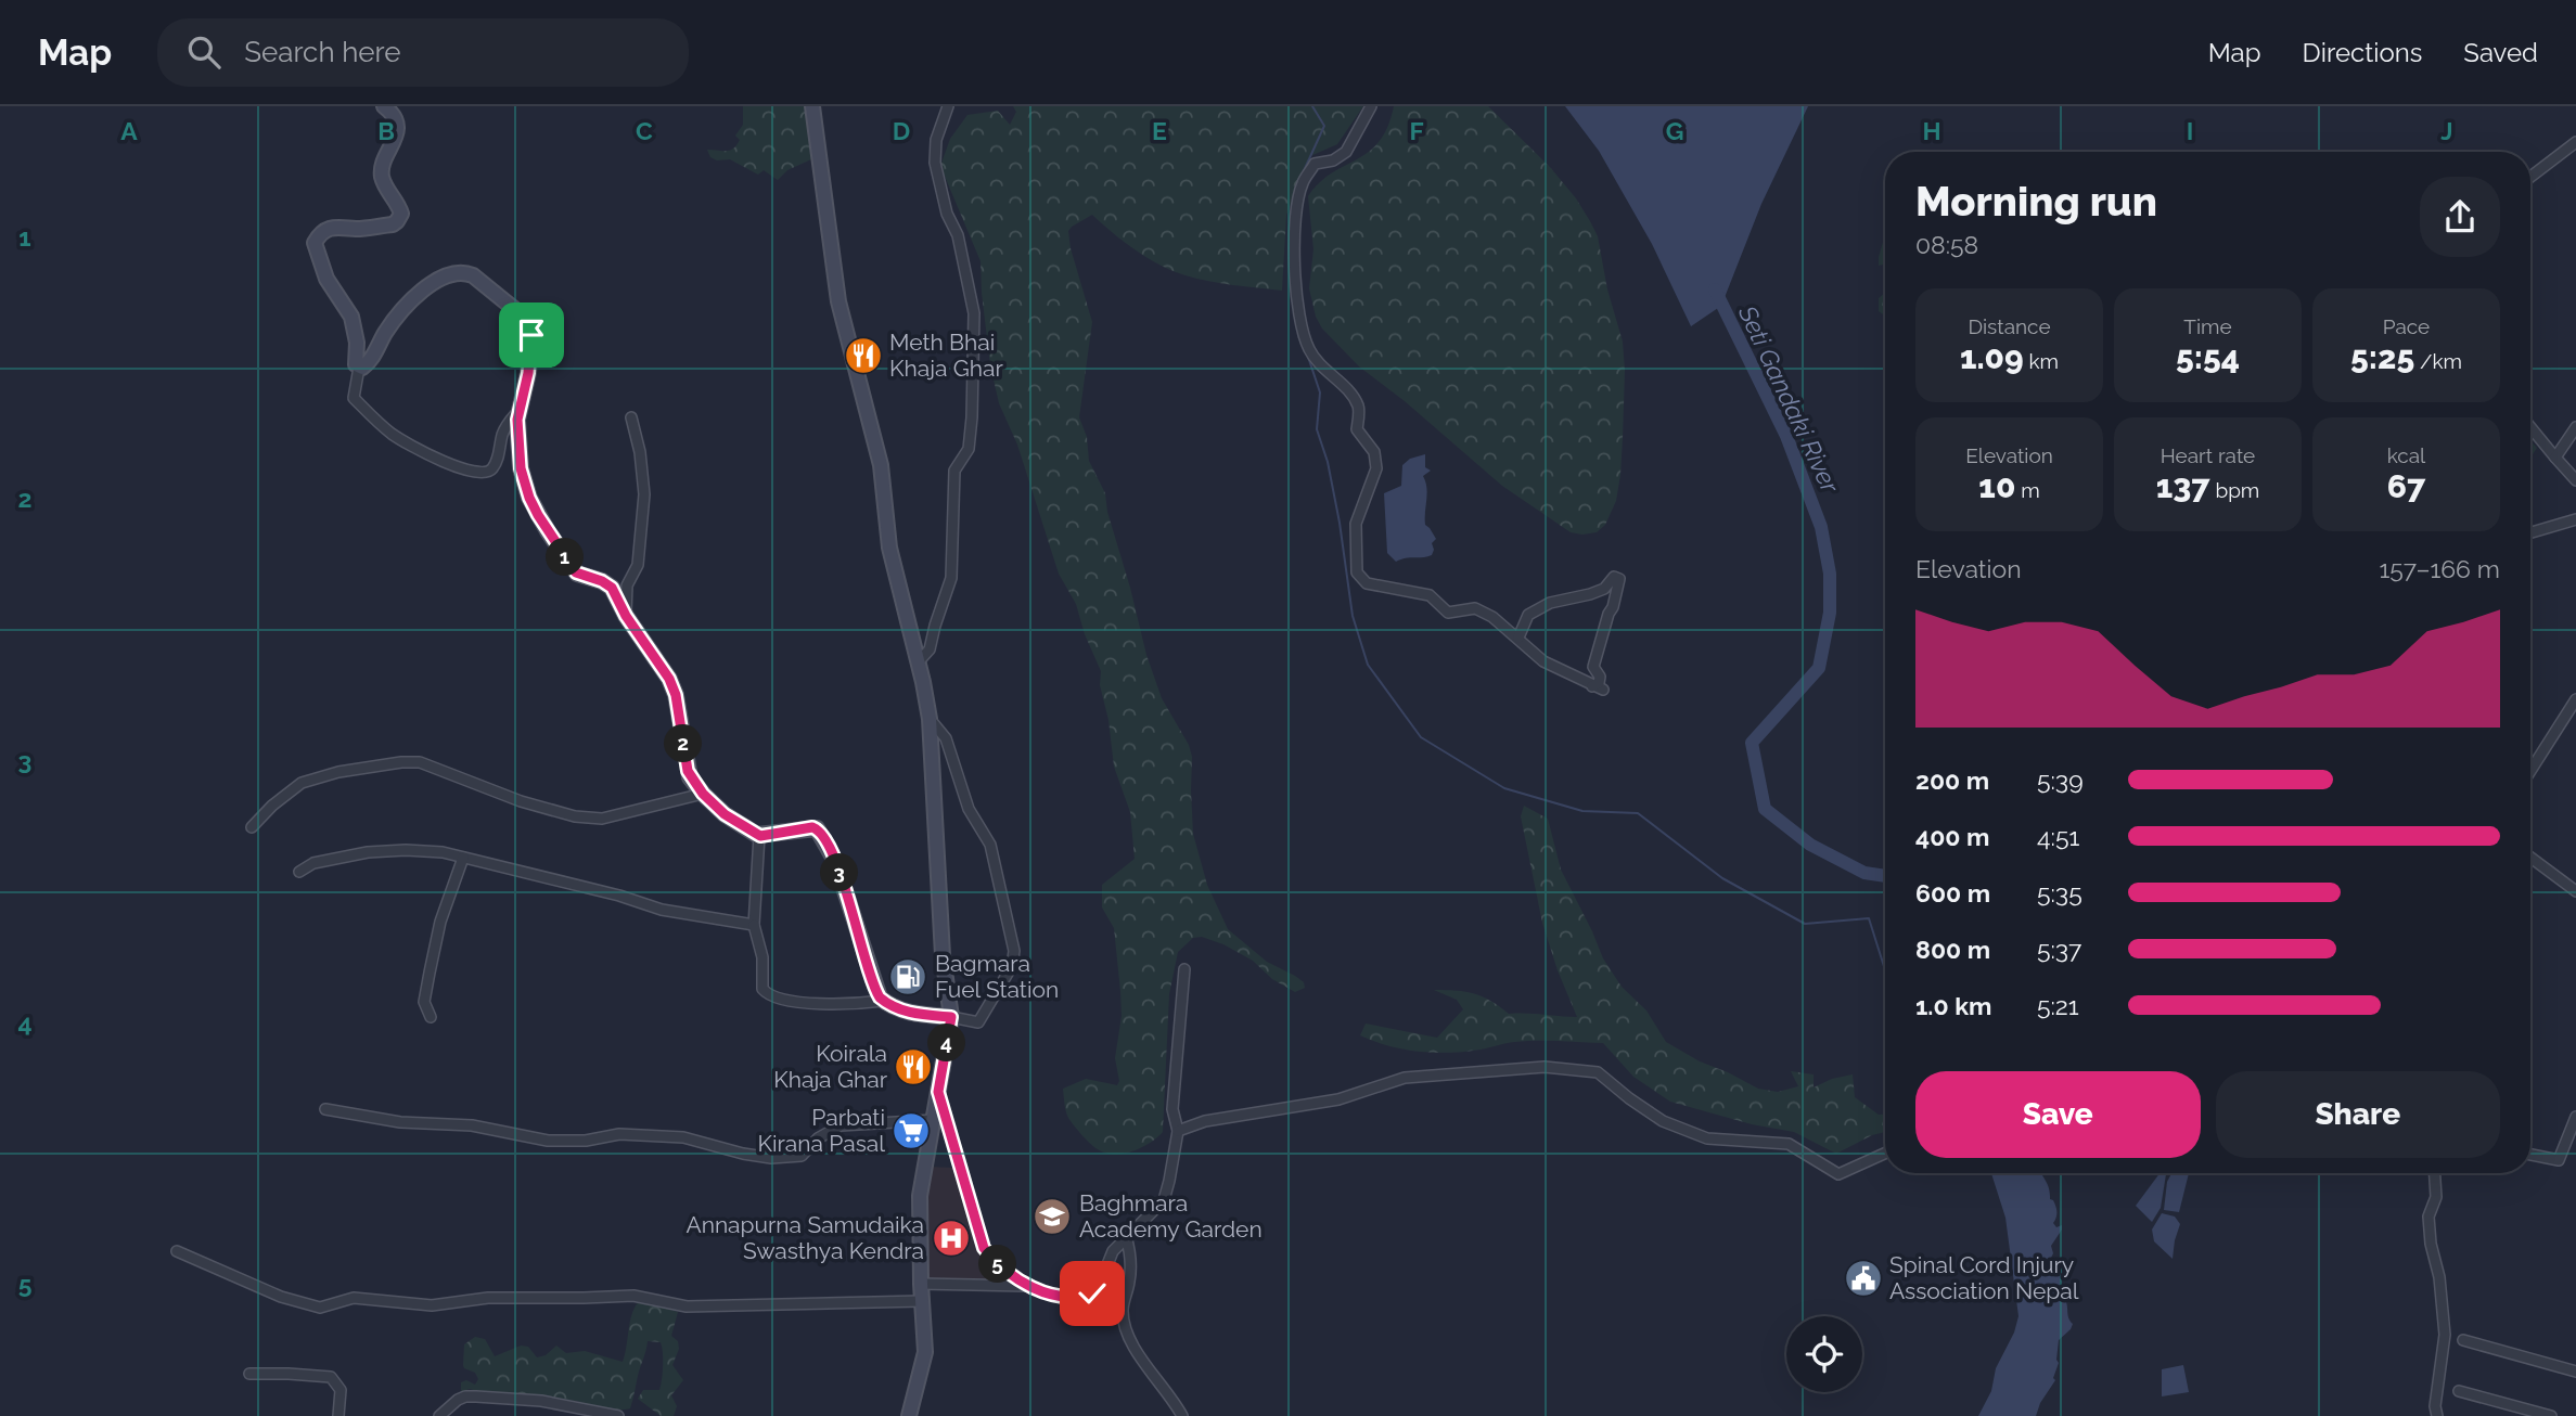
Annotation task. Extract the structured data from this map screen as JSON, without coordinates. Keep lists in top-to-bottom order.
{
  "water": ["Seti Gandaki River"],
  "places": {
    "restaurant": ["Meth Bhai Khaja Ghar", "Koirala Khaja Ghar"],
    "fuel station": ["Bagmara Fuel Station"],
    "supermarket": ["Parbati Kirana Pasal"],
    "school or university": ["Baghmara Academy Garden"],
    "hospital": ["Annapurna Samudaika Swasthya Kendra"],
    "public building": ["Spinal Cord Injury Association Nepal"]
  },
  "page": {
    "header": "Map",
    "search": "Search here",
    "nav": ["Map", "Directions", "Saved"],
    "heading": ["Morning run", "08:58"],
    "stats": [
      ["Distance", "1.09 km"],
      ["Time", "5:54"],
      ["Pace", "5:25 /km"],
      ["Elevation", "10 m"],
      ["Heart rate", "137 bpm"],
      ["kcal", "67"]
    ],
    "pins": [
      "1",
      "2",
      "3",
      "4",
      "5"
    ],
    "chart": ["Elevation", "157–166 m"],
    "list": [
      {
        "name": "200 m",
        "note": "5:39"
      },
      {
        "name": "400 m",
        "note": "4:51"
      },
      {
        "name": "600 m",
        "note": "5:35"
      },
      {
        "name": "800 m",
        "note": "5:37"
      },
      {
        "name": "1.0 km",
        "note": "5:21"
      }
    ],
    "buttons": ["Save", "Share"]
  },
  "grid": {
    "columns": [
      "A",
      "B",
      "C",
      "D",
      "E",
      "F",
      "G",
      "H",
      "I",
      "J"
    ],
    "rows": [
      "1",
      "2",
      "3",
      "4",
      "5"
    ]
  }
}
